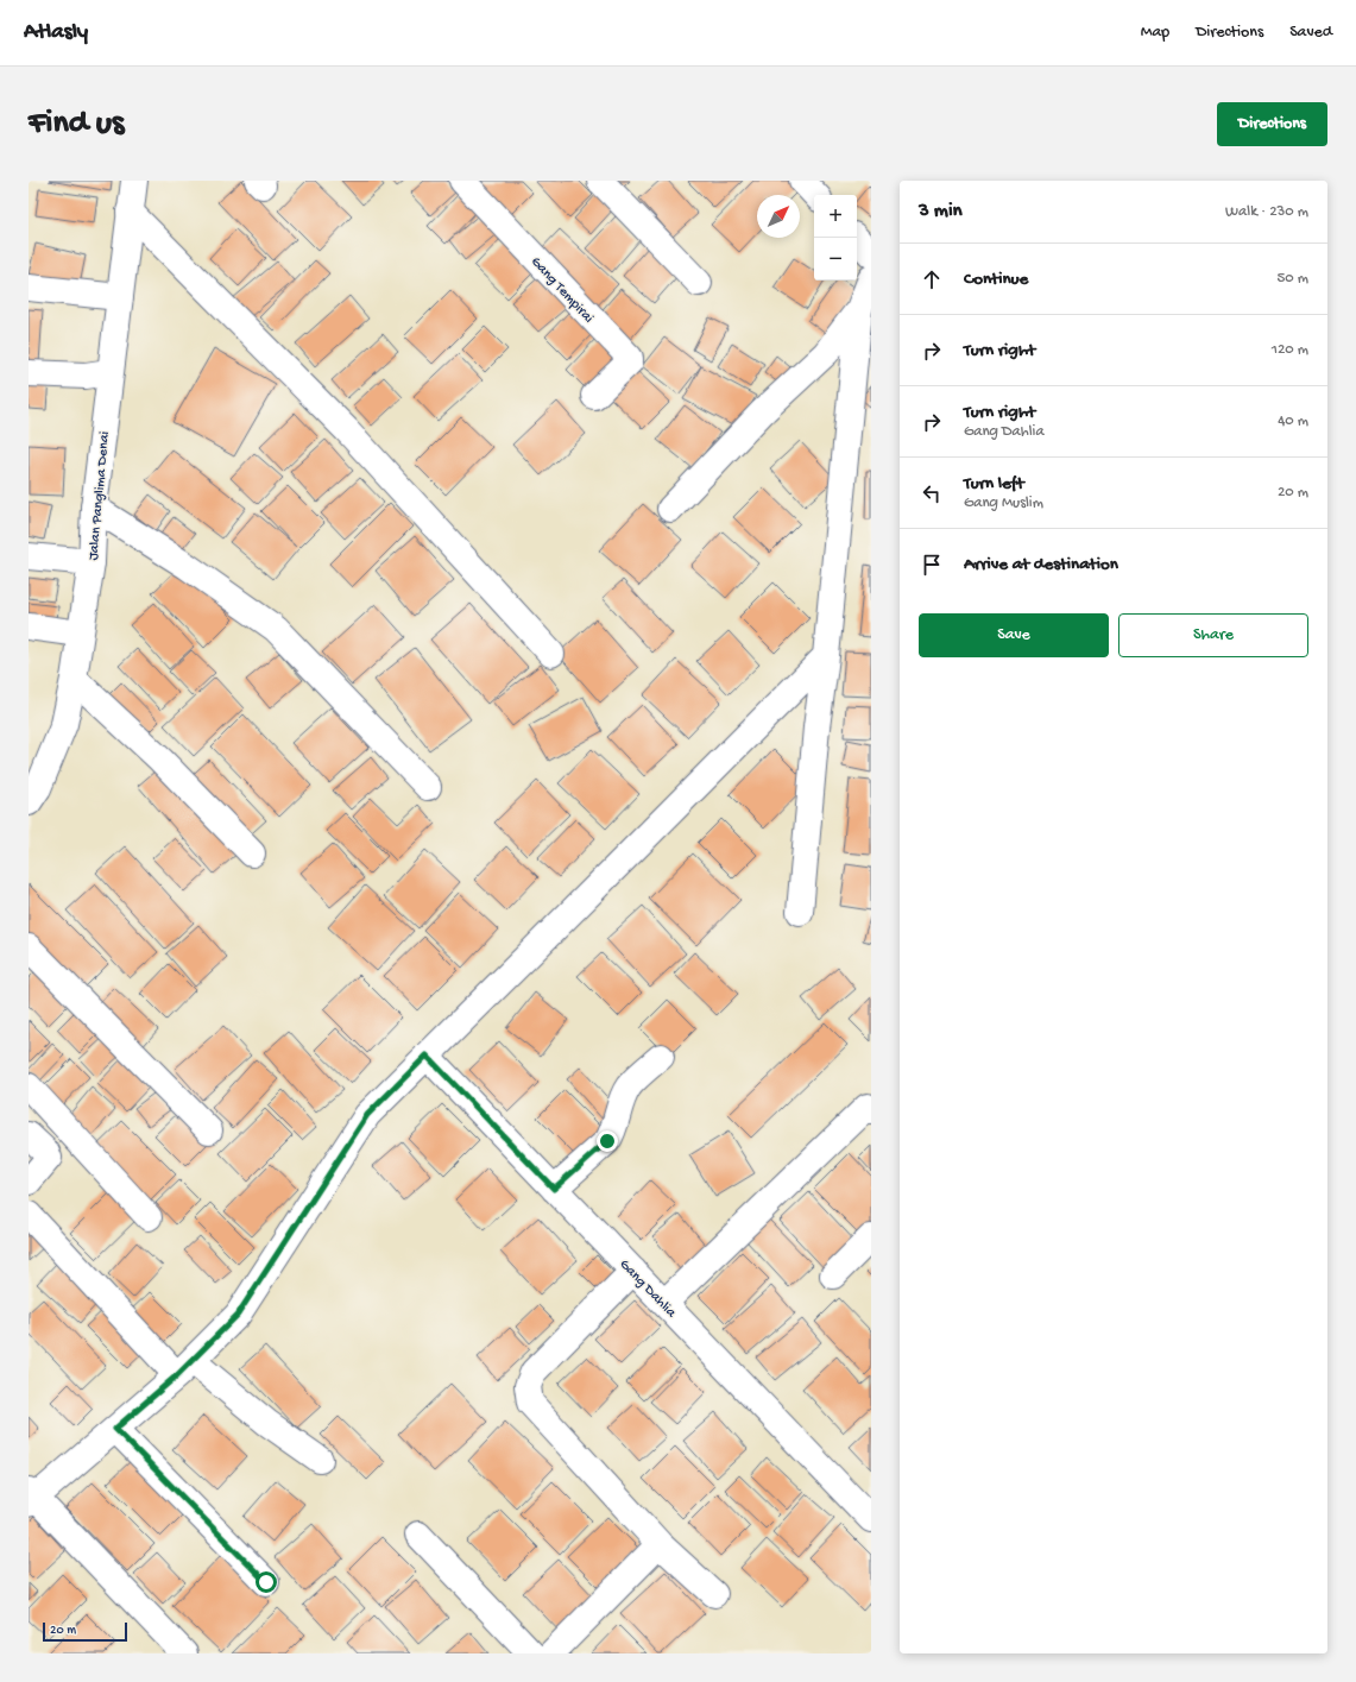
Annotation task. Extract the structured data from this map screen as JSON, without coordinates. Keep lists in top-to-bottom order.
{
  "streets": {
    "street": ["Gang Tempirai", "Jalan Panglima Denai", "Gang Dahlia"]
  },
  "scale_bar": "20 m",
  "north": "top right",
  "page": {
    "header": "Atlasly",
    "nav": ["Map", "Directions", "Saved"],
    "buttons": [
      "Directions",
      ["Save", "Share"]
    ],
    "title": "Find us",
    "heading": ["3 min", "Walk · 230 m"],
    "map_buttons": ["+", "−"],
    "list": [
      ["Continue", "50 m"],
      ["Turn right", "120 m"],
      ["Turn right", "Gang Dahlia", "40 m"],
      ["Turn left", "Gang Muslim", "20 m"],
      "Arrive at destination"
    ],
    "scale": "20 m"
  }
}
